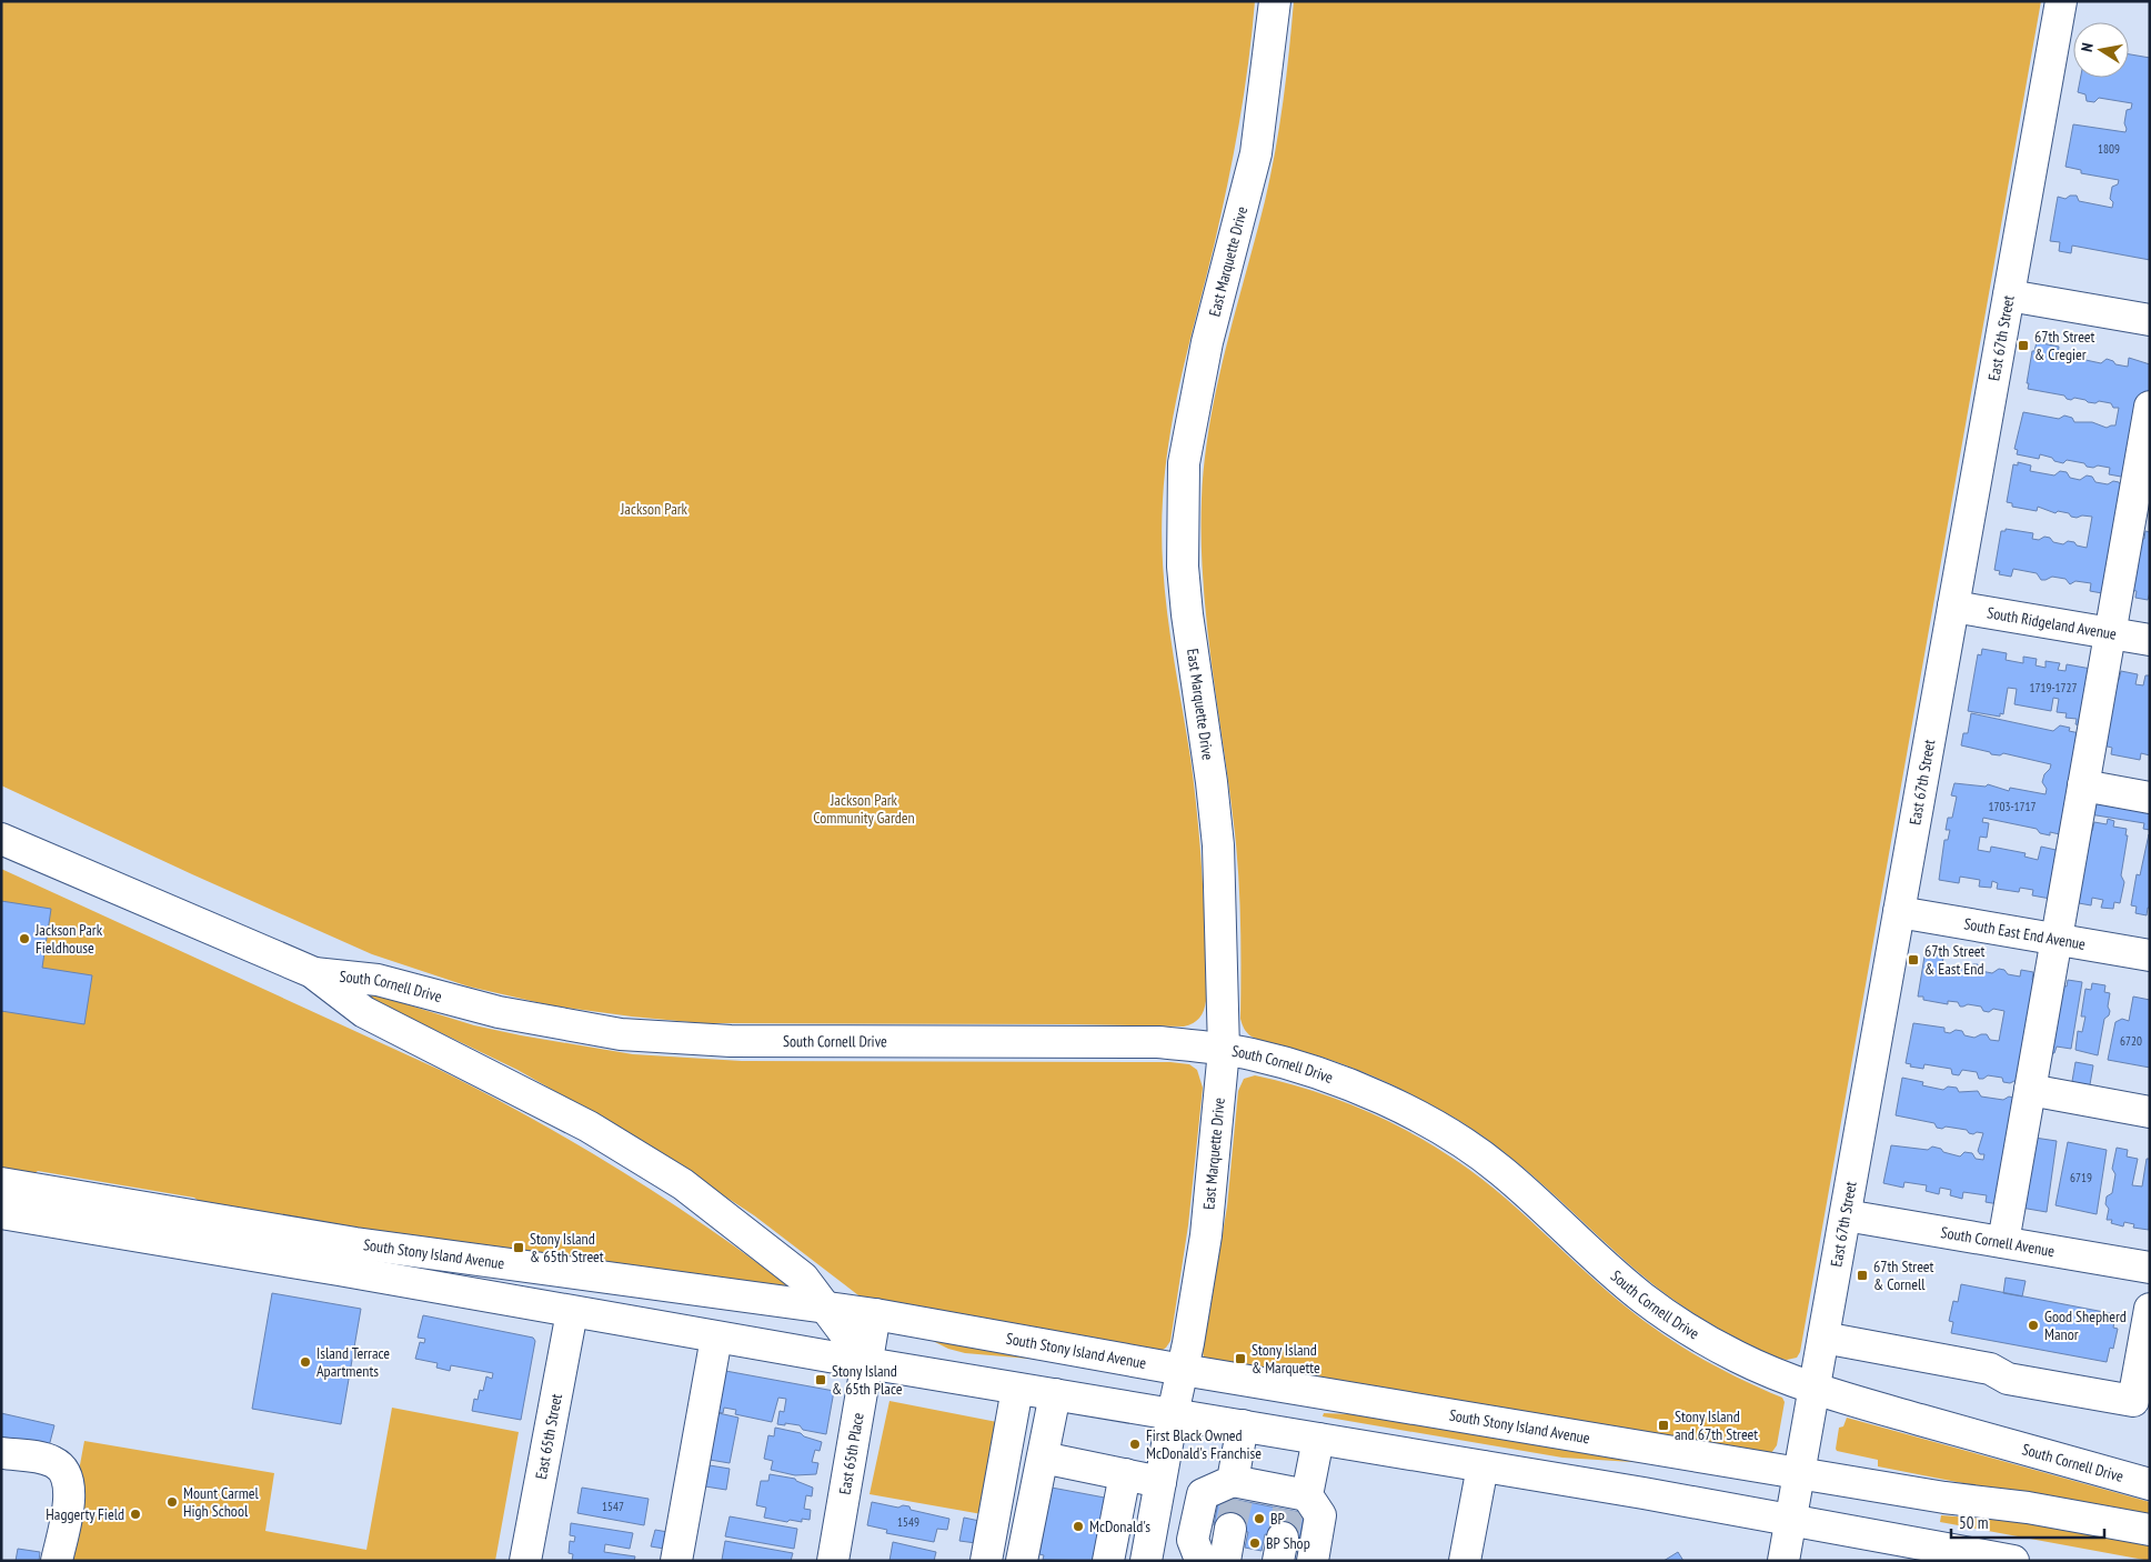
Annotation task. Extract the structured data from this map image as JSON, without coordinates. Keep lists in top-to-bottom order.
{
  "streets": {
    "main road": [
      "East Marquette Drive",
      "East 67th Street",
      "South Ridgeland Avenue",
      "South East End Avenue",
      "South Cornell Drive",
      "South Cornell Avenue",
      "South Stony Island Avenue",
      "East 65th Street",
      "East 65th Place"
    ]
  },
  "crossings": [
    ["East Marquette Drive", "South Cornell Drive"],
    ["East Marquette Drive", "South Stony Island Avenue"],
    ["East 67th Street", "South Ridgeland Avenue"],
    ["East 67th Street", "South East End Avenue"],
    ["East 67th Street", "South Cornell Drive"],
    ["East 67th Street", "South Cornell Avenue"],
    ["East 67th Street", "South Stony Island Avenue"],
    ["South Cornell Drive", "South Stony Island Avenue"],
    ["South Cornell Drive", "East 65th Place"],
    ["South Stony Island Avenue", "East 65th Street"],
    ["South Stony Island Avenue", "East 65th Place"]
  ],
  "parks": ["Jackson Park", "Jackson Park Community Garden"],
  "places": {
    "transit": [
      "67th Street & Cregier",
      "67th Street & East End",
      "Stony Island & 65th Street",
      "67th Street & Cornell",
      "Stony Island & Marquette",
      "Stony Island & 65th Place",
      "Stony Island and 67th Street"
    ],
    "other": [
      "Jackson Park Fieldhouse",
      "Good Shepherd Manor",
      "Island Terrace Apartments",
      "First Black Owned McDonald's Franchise",
      "Mount Carmel High School",
      "Haggerty Field",
      "BP",
      "McDonald's",
      "BP Shop"
    ]
  },
  "house_numbers": [
    "1809",
    "1719-1727",
    "1703-1717",
    "6720",
    "6719",
    "1547",
    "1549"
  ],
  "scale_bar": "50 m",
  "north": "left"
}
